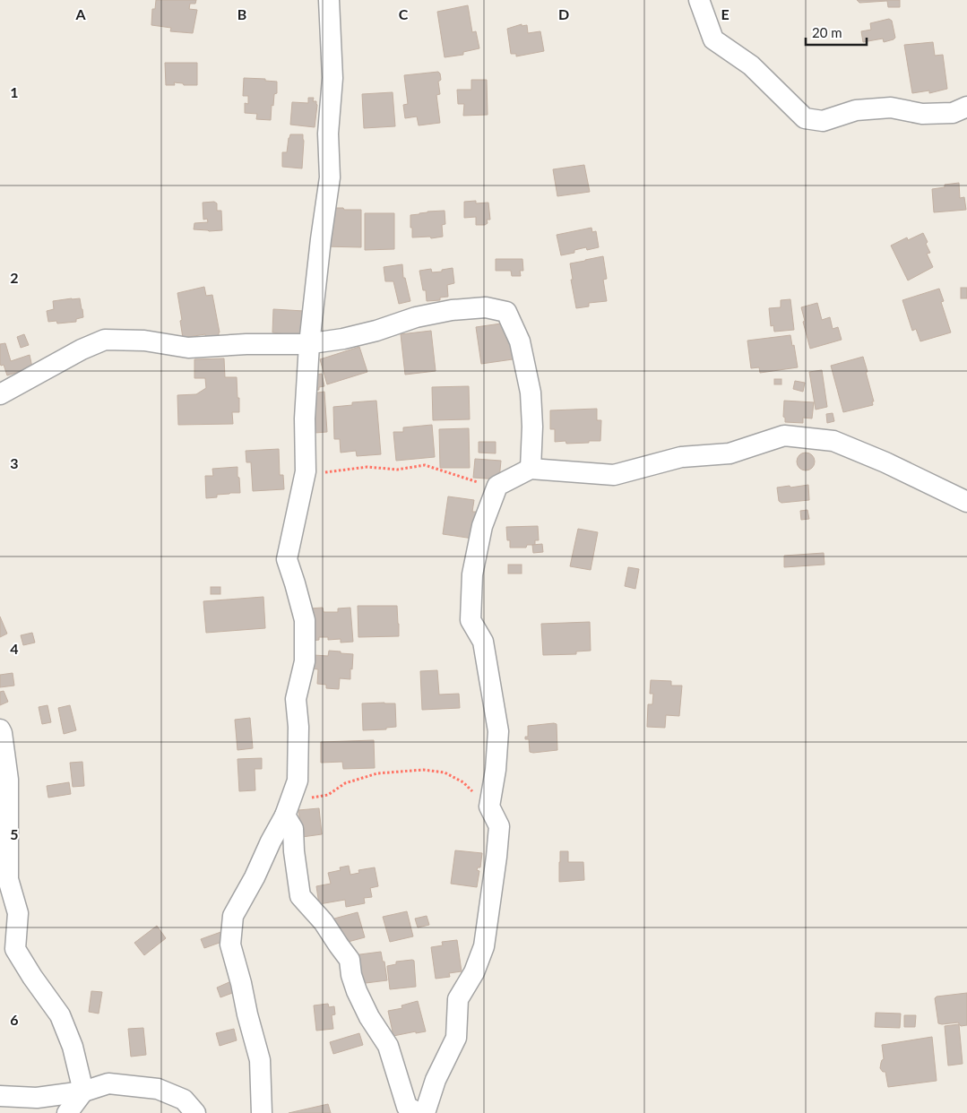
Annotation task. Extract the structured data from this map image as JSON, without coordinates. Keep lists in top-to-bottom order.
{
  "scale_bar": "20 m",
  "grid": {
    "columns": [
      "A",
      "B",
      "C",
      "D",
      "E"
    ],
    "rows": [
      "1",
      "2",
      "3",
      "4",
      "5",
      "6"
    ]
  }
}
